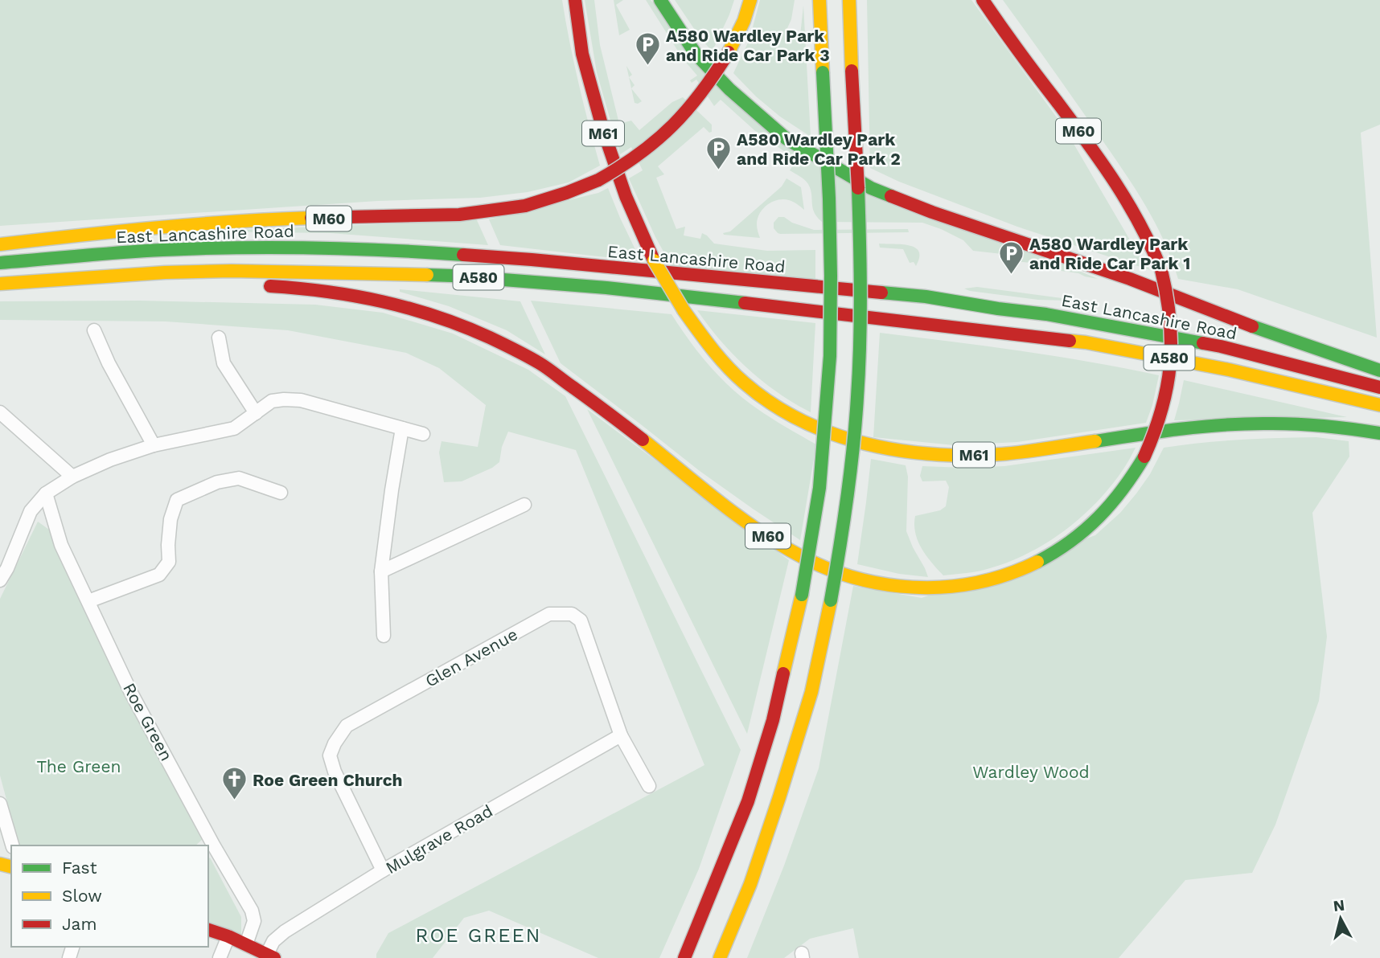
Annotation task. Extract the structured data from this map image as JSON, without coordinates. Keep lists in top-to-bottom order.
{
  "streets": {
    "main road": [
      "M60",
      "M61",
      "East Lancashire Road",
      "A580"
    ],
    "street": ["Glen Avenue", "Roe Green", "Mulgrave Road"]
  },
  "crossings": [
    ["Glen Avenue", "Mulgrave Road"]
  ],
  "districts": ["ROE GREEN"],
  "parks": ["The Green", "Wardley Wood"],
  "places": {
    "parking": ["A580 Wardley Park and Ride Car Park 3", "A580 Wardley Park and Ride Car Park 2", "A580 Wardley Park and Ride Car Park 1"],
    "church": ["Roe Green Church"]
  },
  "legend": ["Fast", "Slow", "Jam"],
  "north": "top"
}
